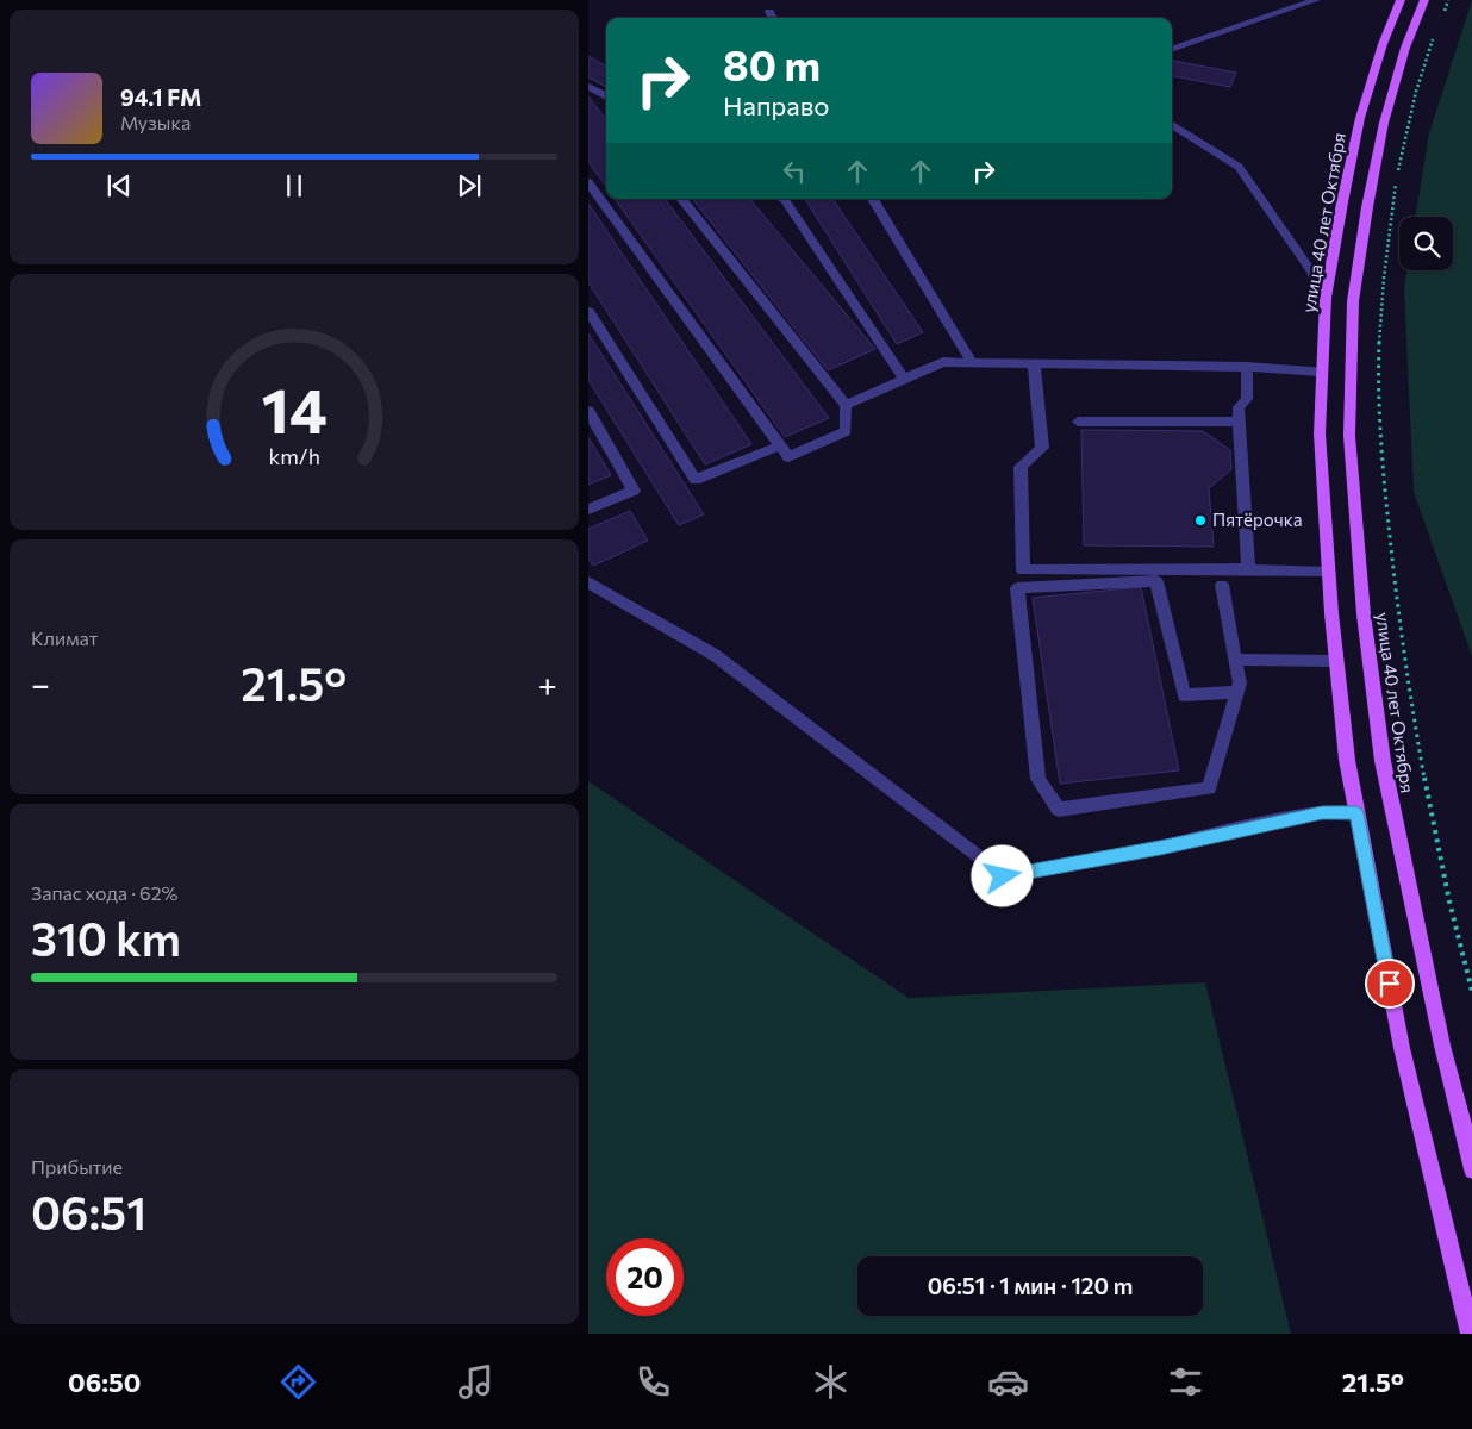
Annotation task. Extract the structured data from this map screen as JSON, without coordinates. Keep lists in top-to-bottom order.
{
  "streets": {
    "main road": ["улица 40 лет Октября"]
  },
  "places": ["Пятёрочка"],
  "page": {
    "turn": ["80 m", "Направо"],
    "song": ["94.1 FM", "Музыка"],
    "tile": [
      "Климат",
      ["Запас хода · 62%", "310 km"],
      ["Прибытие", "06:51"]
    ],
    "heat": ["−", "21.5°", "+"],
    "limit": "20",
    "trip": "06:51 · 1 мин · 120 m",
    "tabs": ["06:50", "21.5°"],
    "gauge": ["14", "km/h"]
  }
}
